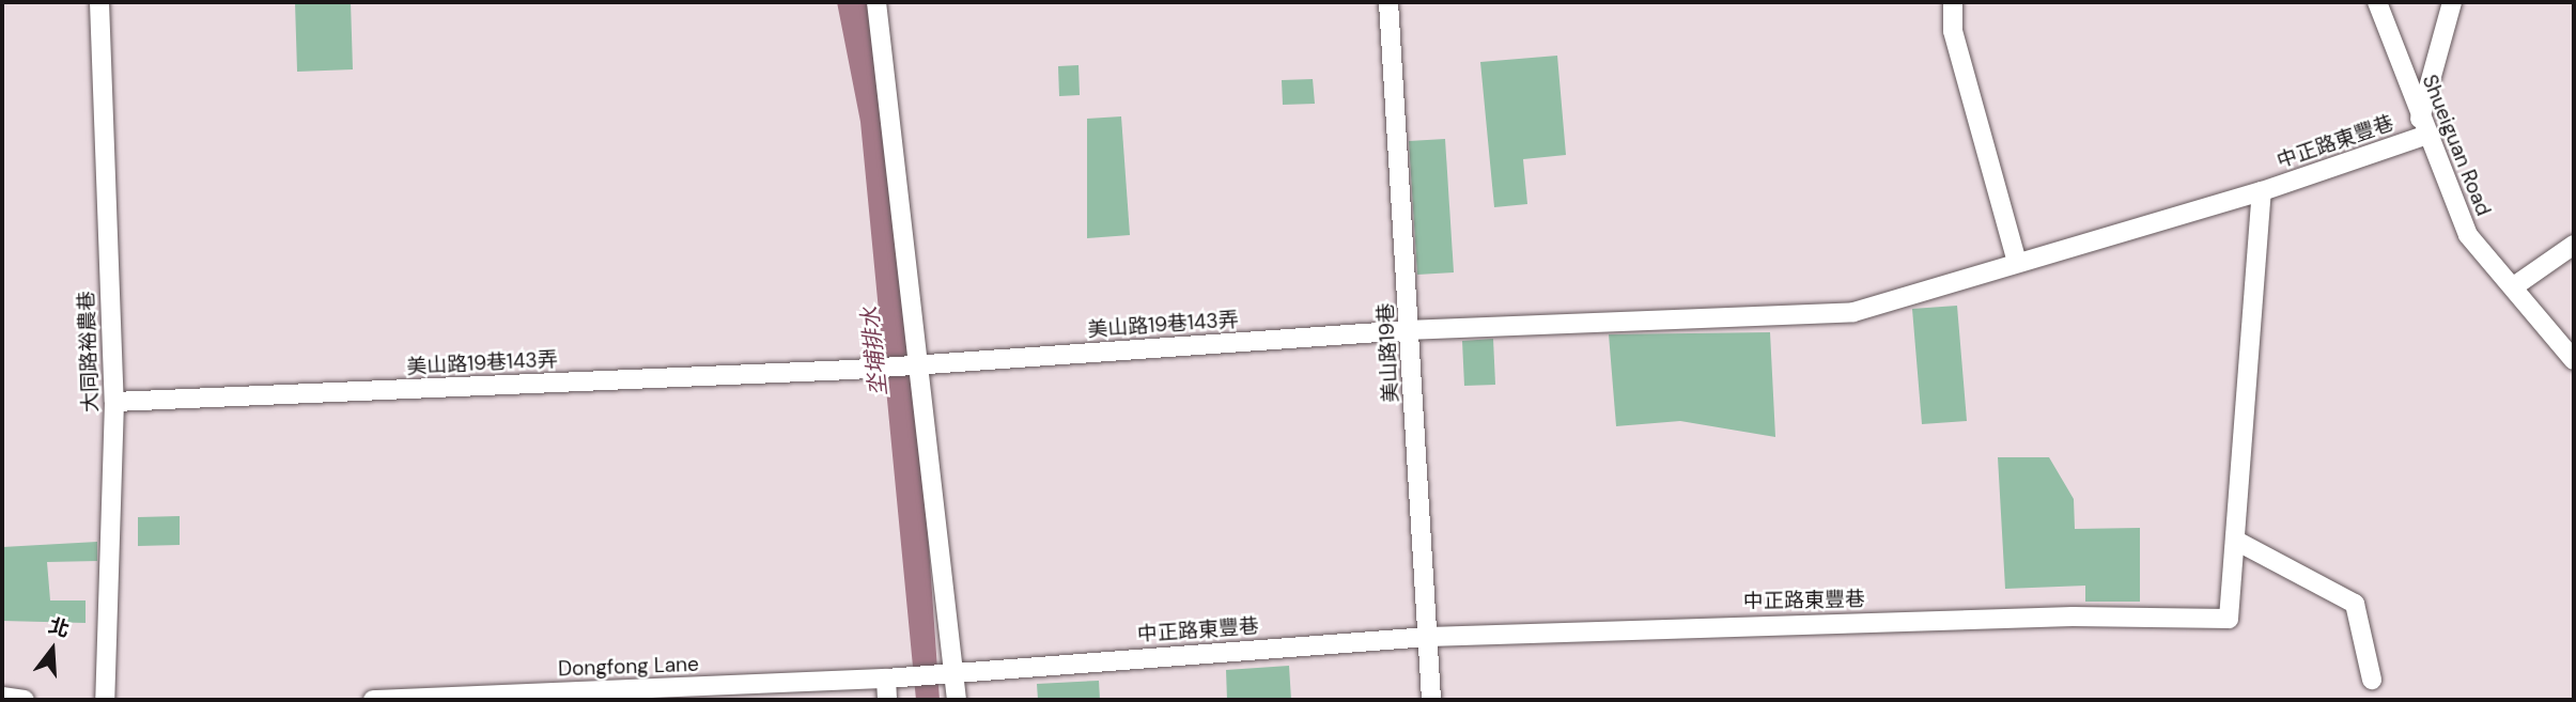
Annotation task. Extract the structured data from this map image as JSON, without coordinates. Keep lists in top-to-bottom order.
{
  "streets": {
    "street": [
      "中正路東豐巷",
      "Shueiguan Road",
      "美山路19巷143弄",
      "大同路裕農巷",
      "美山路19巷",
      "Dongfong Lane"
    ]
  },
  "crossings": [
    ["中正路東豐巷", "Shueiguan Road"],
    ["中正路東豐巷", "美山路19巷143弄"],
    ["中正路東豐巷", "美山路19巷"],
    ["中正路東豐巷", "Dongfong Lane"],
    ["美山路19巷143弄", "大同路裕農巷"],
    ["美山路19巷143弄", "美山路19巷"]
  ],
  "water": ["坔埔排水"],
  "north": "top"
}
